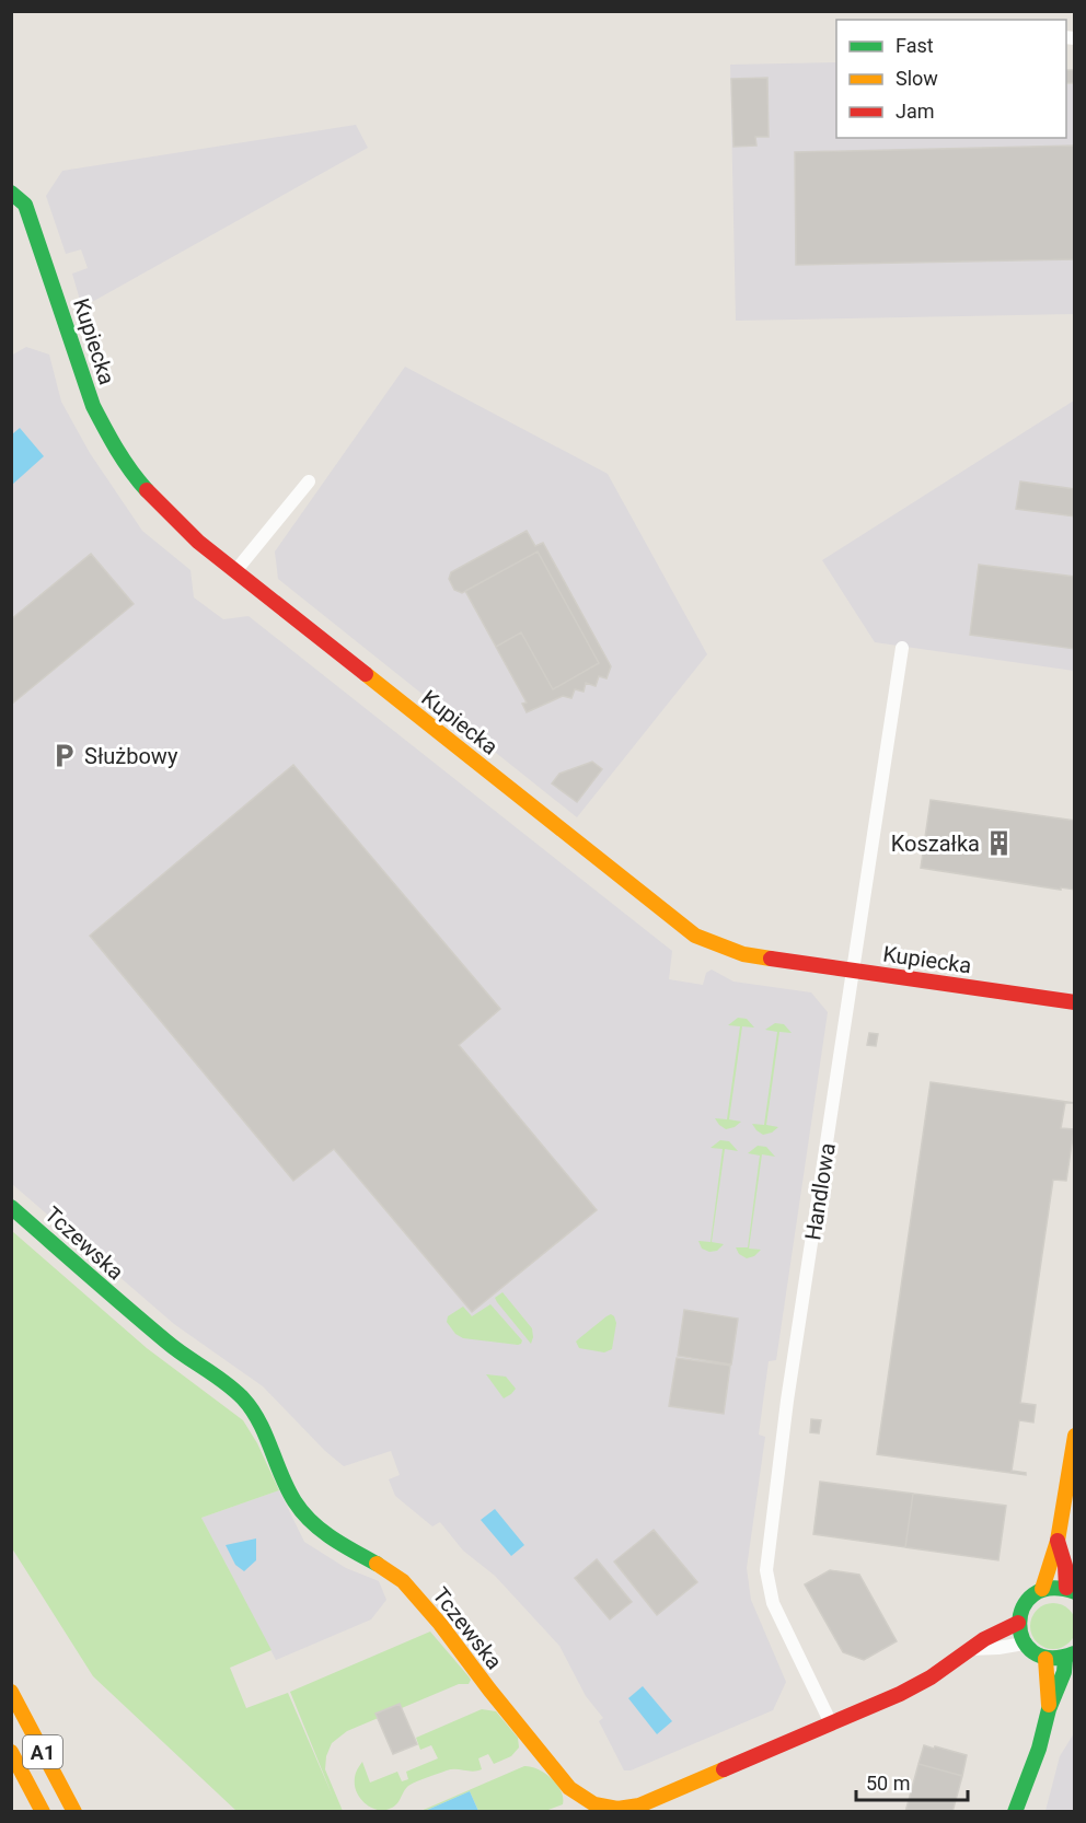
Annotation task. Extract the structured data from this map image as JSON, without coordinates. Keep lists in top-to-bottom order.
{
  "streets": {
    "main road": ["Kupiecka", "Tczewska", "A1"],
    "street": ["Handlowa"]
  },
  "crossings": [
    ["Kupiecka", "Handlowa"],
    ["Handlowa", "Tczewska"]
  ],
  "places": {
    "parking": ["Służbowy"],
    "building": ["Koszałka"]
  },
  "legend": ["Fast", "Slow", "Jam"],
  "scale_bar": "50 m"
}
